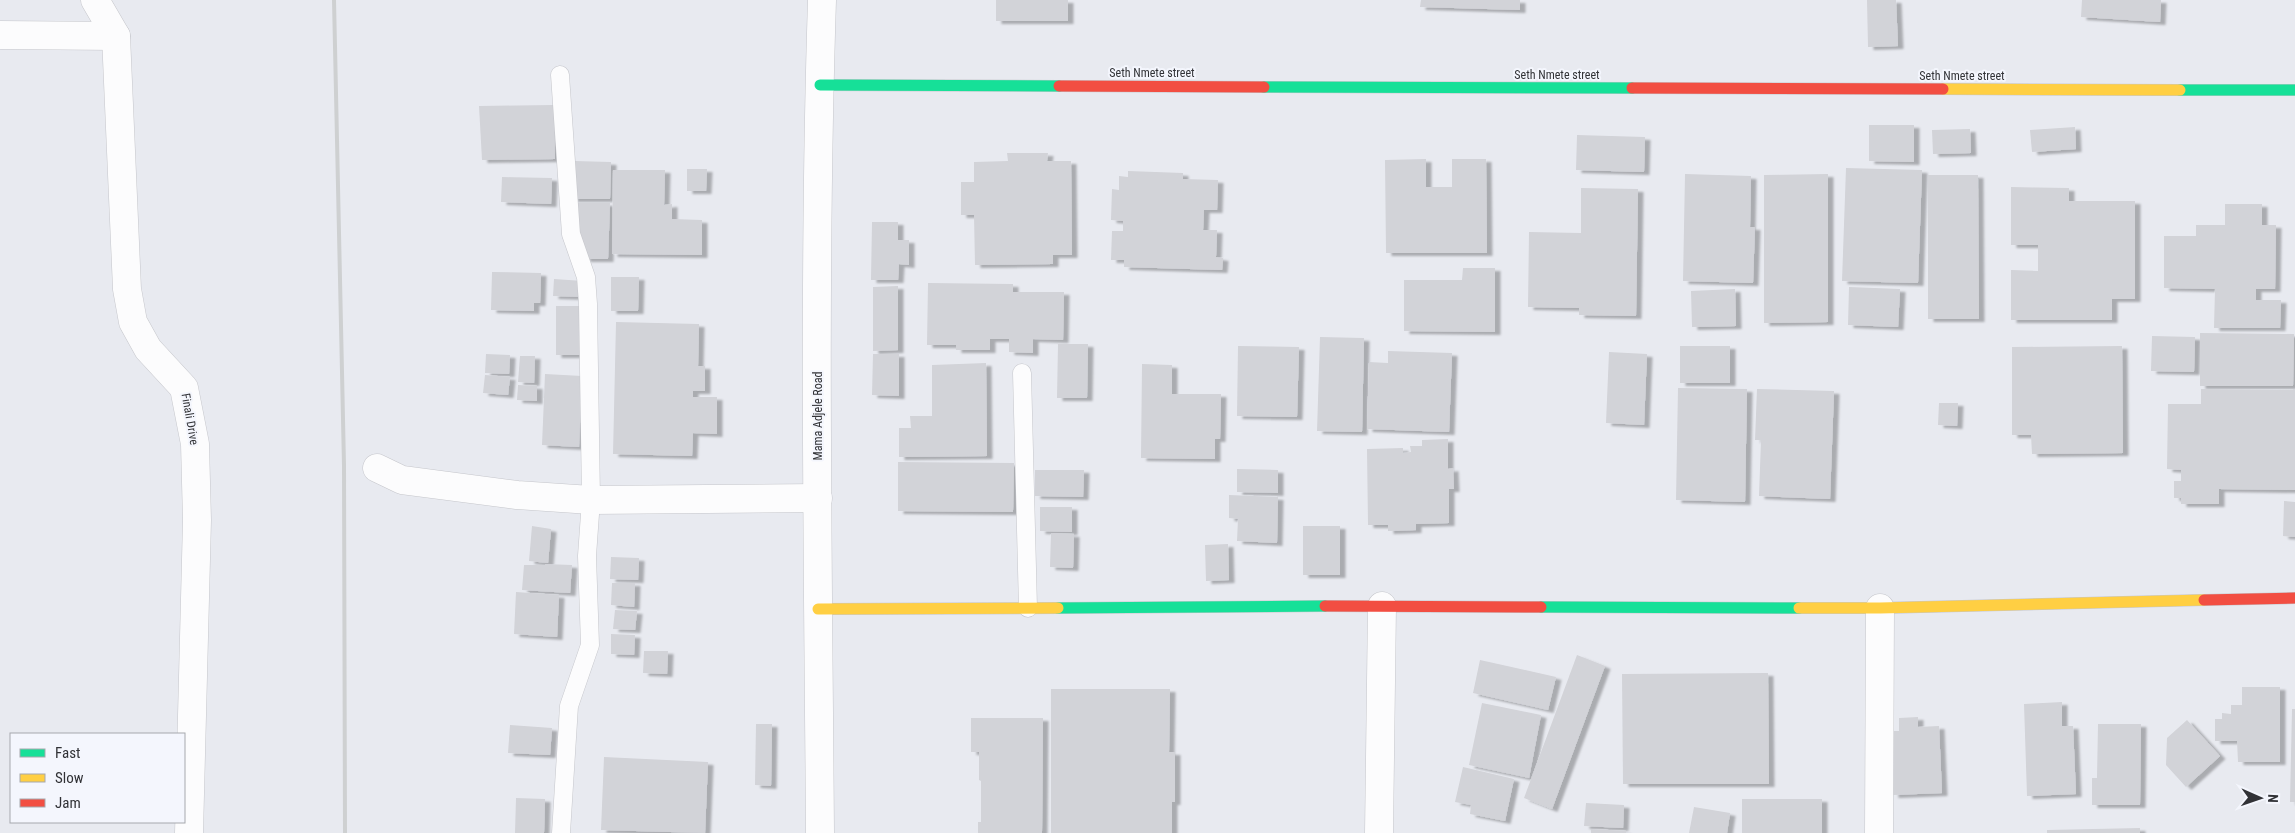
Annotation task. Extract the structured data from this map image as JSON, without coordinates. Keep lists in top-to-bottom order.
{
  "streets": {
    "street": ["Seth Nmete street", "Mama Adjele Road", "Finali Drive"]
  },
  "crossings": [
    ["Seth Nmete street", "Mama Adjele Road"]
  ],
  "legend": ["Fast", "Slow", "Jam"],
  "north": "right"
}
